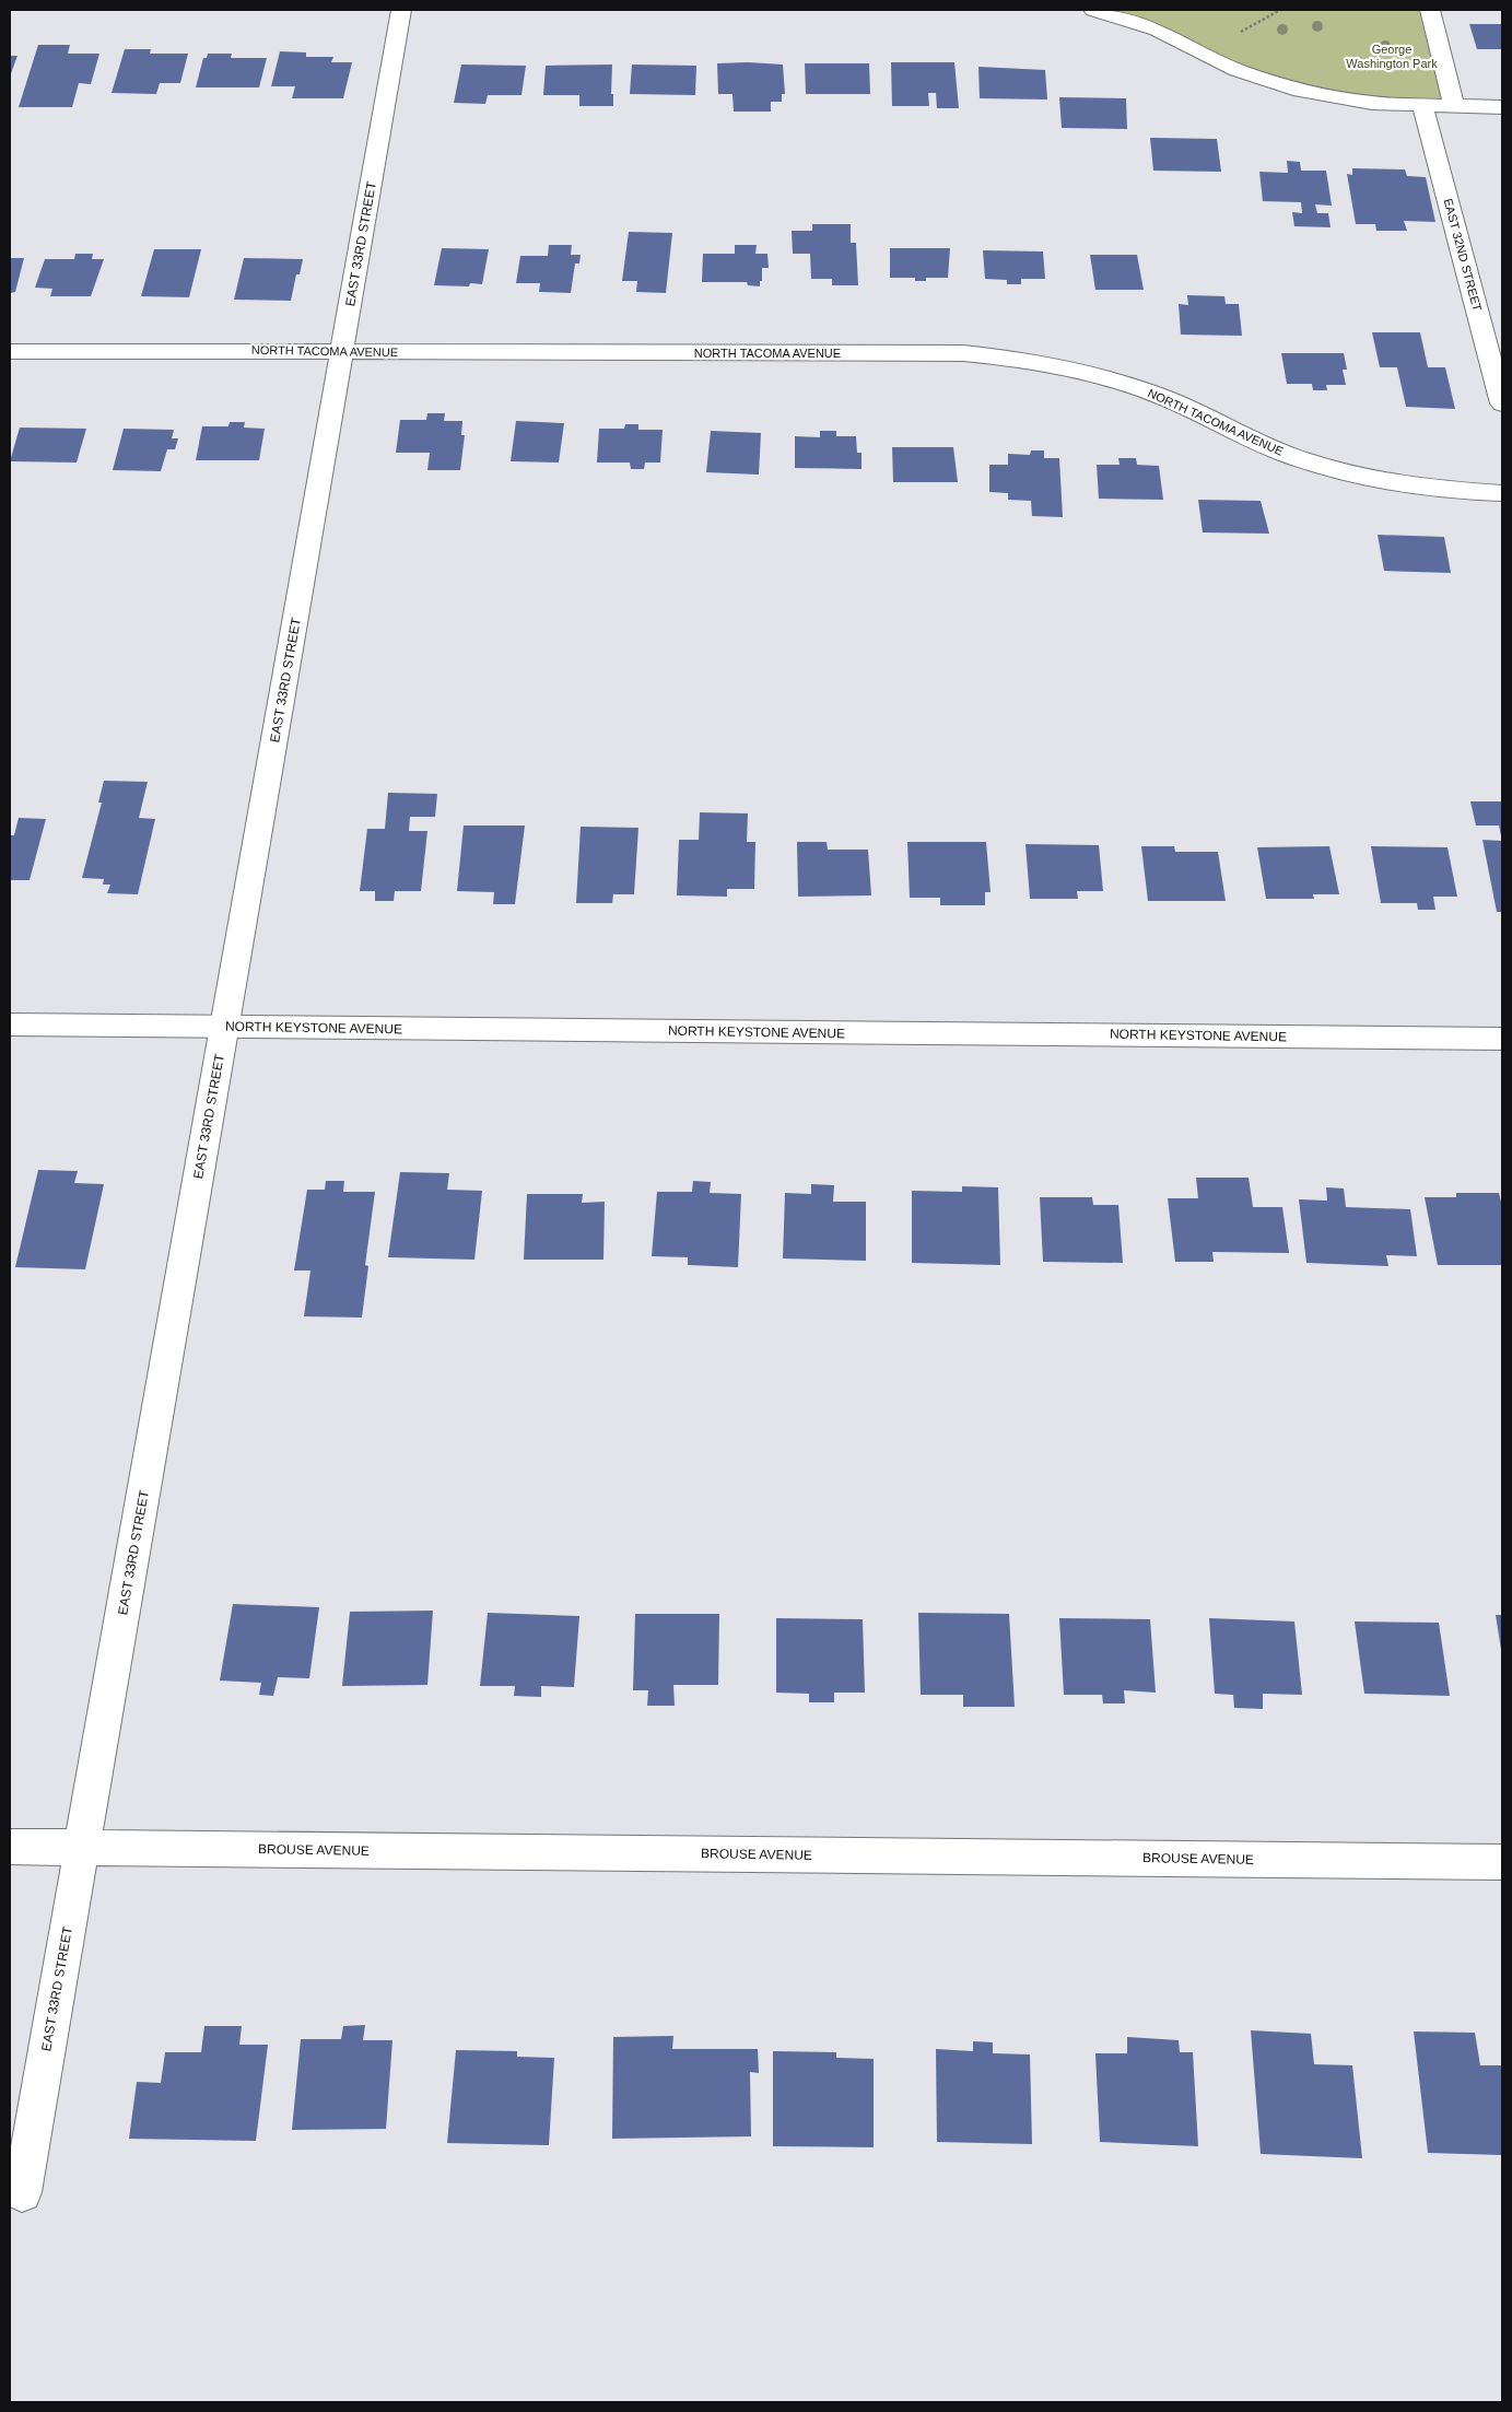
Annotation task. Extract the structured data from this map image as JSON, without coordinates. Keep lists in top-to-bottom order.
{
  "streets": {
    "street": [
      "EAST 33RD STREET",
      "EAST 32ND STREET",
      "NORTH TACOMA AVENUE",
      "NORTH KEYSTONE AVENUE",
      "BROUSE AVENUE"
    ]
  },
  "crossings": [
    ["EAST 33RD STREET", "NORTH TACOMA AVENUE"],
    ["EAST 33RD STREET", "NORTH KEYSTONE AVENUE"],
    ["EAST 33RD STREET", "BROUSE AVENUE"]
  ],
  "parks": ["George Washington Park"]
}
